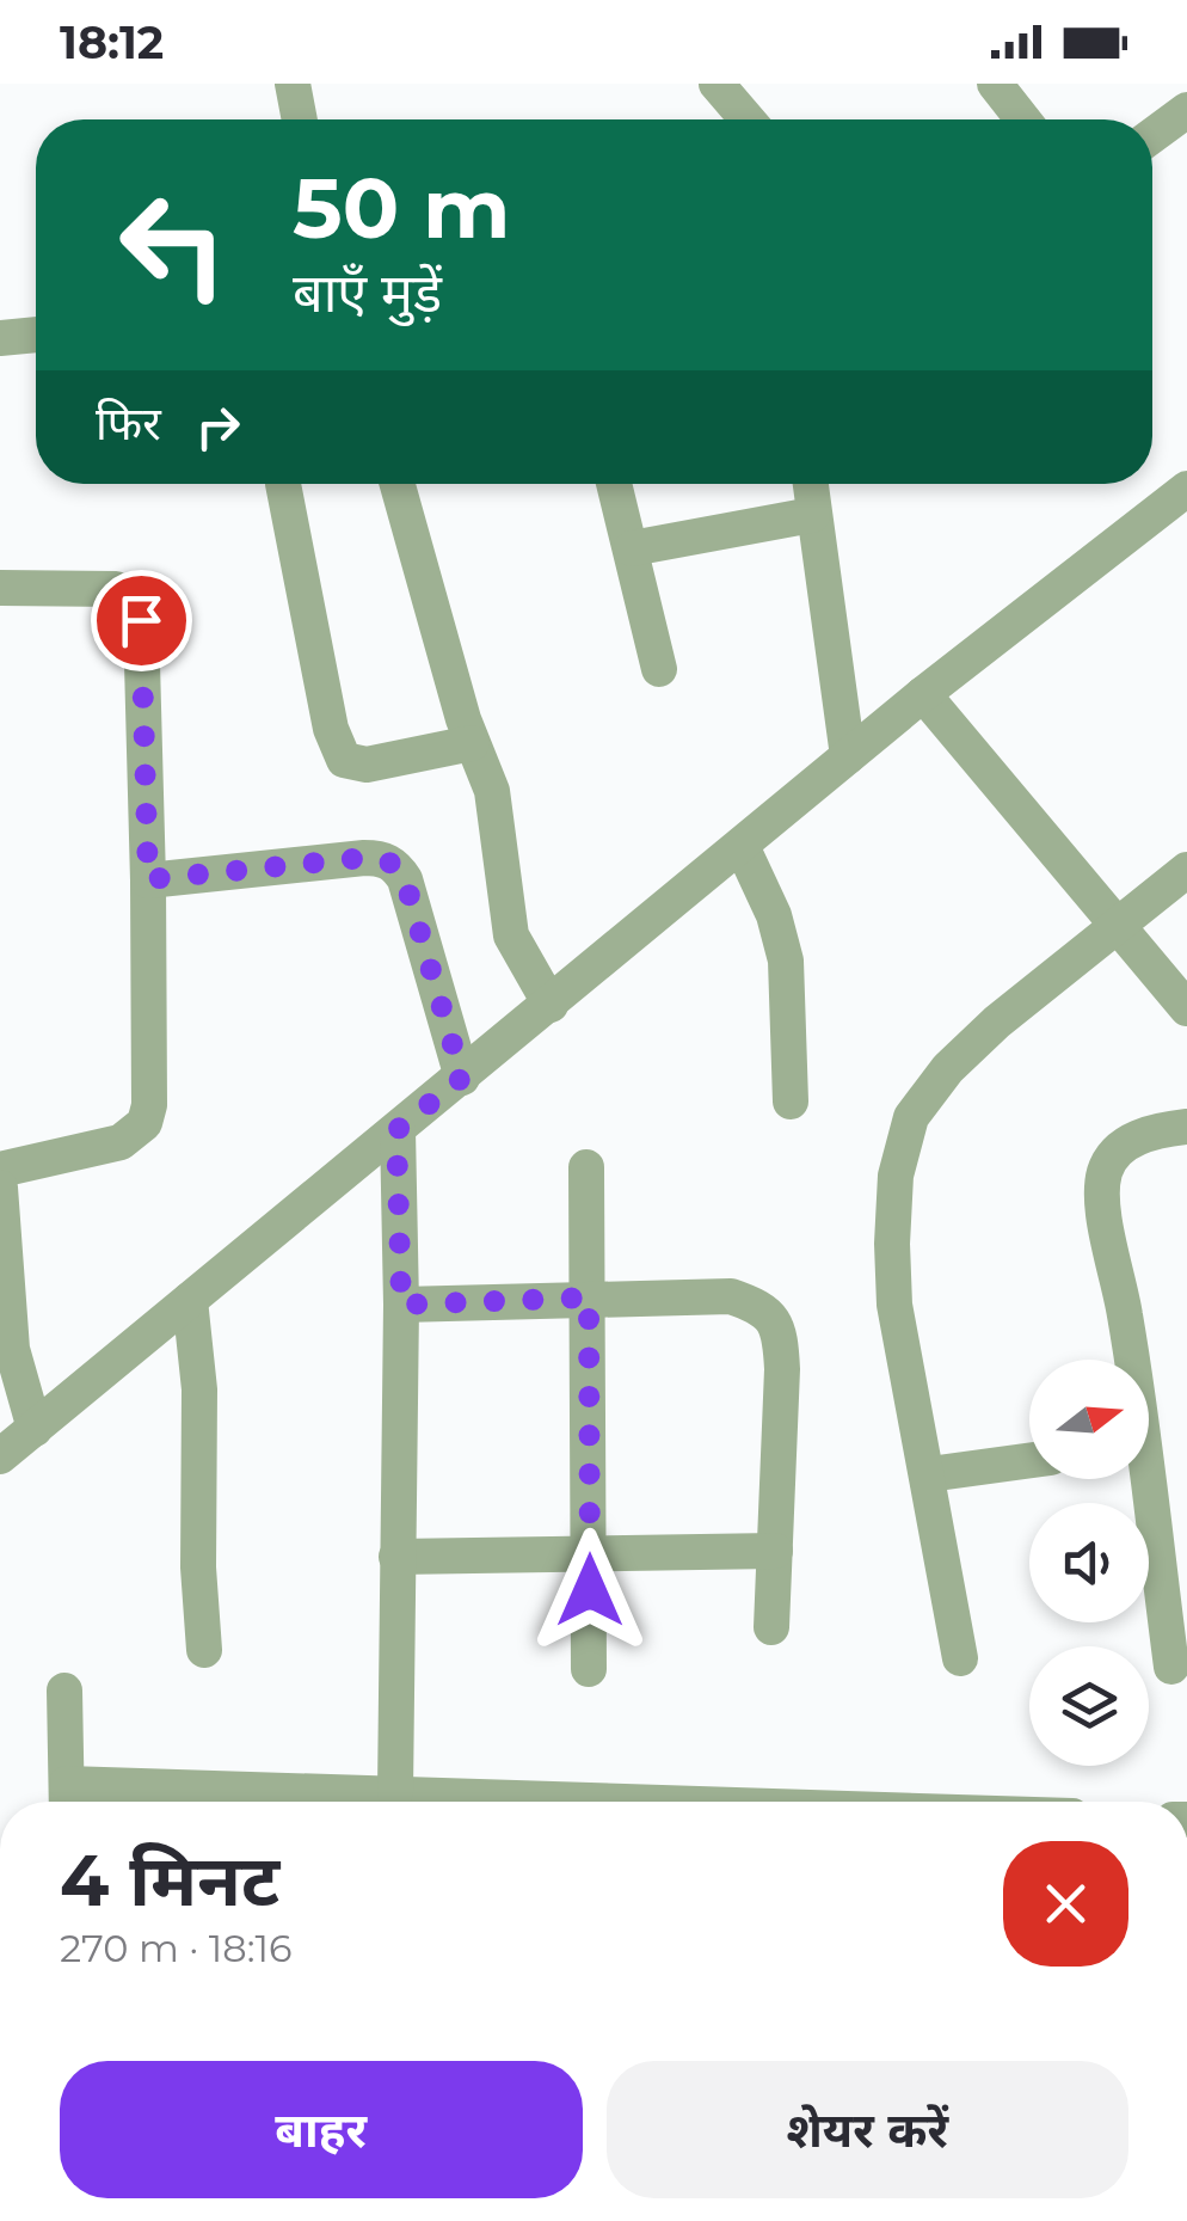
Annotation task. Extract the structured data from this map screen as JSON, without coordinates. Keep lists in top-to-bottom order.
{
  "north": "right",
  "page": {
    "status": "18:12",
    "turn": ["50 m", "बाएँ मुड़ें"],
    "then": "फिर",
    "heading": ["4 मिनट", "270 m · 18:16"],
    "buttons": ["बाहर", "शेयर करें"]
  }
}
